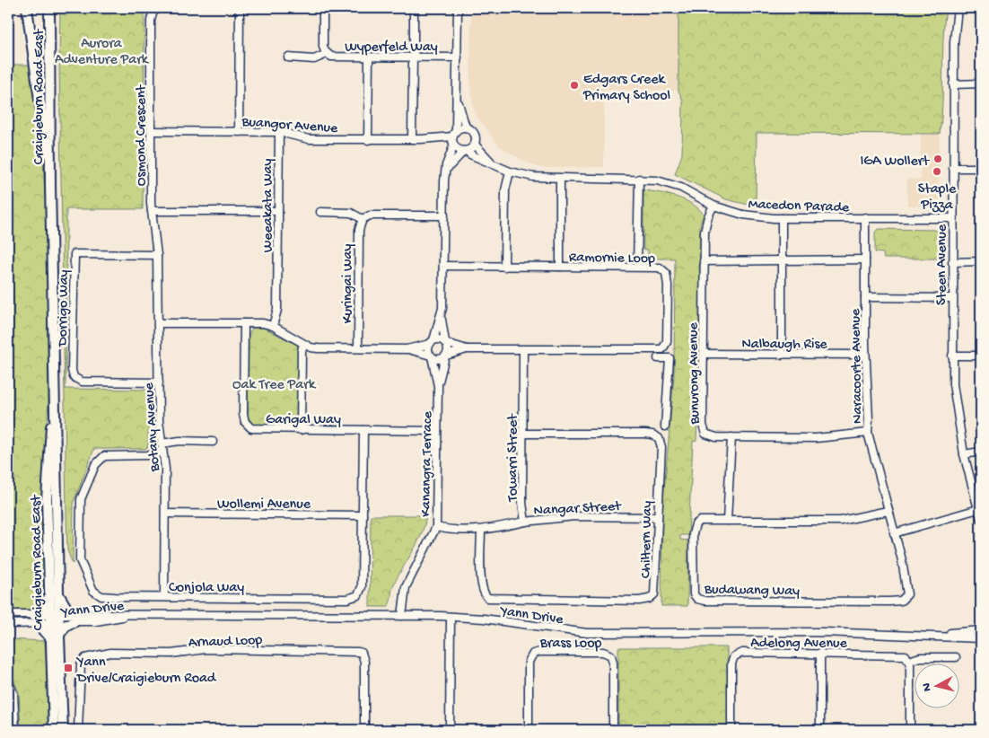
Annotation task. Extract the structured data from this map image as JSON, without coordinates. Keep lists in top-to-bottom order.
{
  "streets": {
    "main road": ["Craigieburn Road East"],
    "street": [
      "Wyperfeld Way",
      "Buangor Avenue",
      "Osmond Crescent",
      "Macedon Parade",
      "Weeakata Way",
      "Ramornie Loop",
      "Steen Avenue",
      "Kuringai Way",
      "Dorrigo Way",
      "Nalbaugh Rise",
      "Naracoorte Avenue",
      "Bunurong Avenue",
      "Garigal Way",
      "Botany Avenue",
      "Towarri Street",
      "Kanangra Terrace",
      "Wollemi Avenue",
      "Nangar Street",
      "Chiltern Way",
      "Conjola Way",
      "Budawang Way",
      "Yann Drive",
      "Arnaud Loop",
      "Brass Loop",
      "Adelong Avenue"
    ]
  },
  "crossings": [
    ["Craigieburn Road East", "Yann Drive"],
    ["Buangor Avenue", "Osmond Crescent"],
    ["Buangor Avenue", "Macedon Parade"],
    ["Buangor Avenue", "Weeakata Way"],
    ["Macedon Parade", "Steen Avenue"],
    ["Macedon Parade", "Naracoorte Avenue"],
    ["Macedon Parade", "Bunurong Avenue"],
    ["Ramornie Loop", "Towarri Street"],
    ["Ramornie Loop", "Kanangra Terrace"],
    ["Dorrigo Way", "Botany Avenue"],
    ["Nalbaugh Rise", "Naracoorte Avenue"],
    ["Nalbaugh Rise", "Bunurong Avenue"],
    ["Naracoorte Avenue", "Bunurong Avenue"],
    ["Naracoorte Avenue", "Budawang Way"],
    ["Garigal Way", "Kanangra Terrace"],
    ["Garigal Way", "Conjola Way"],
    ["Botany Avenue", "Wollemi Avenue"],
    ["Botany Avenue", "Conjola Way"],
    ["Towarri Street", "Nangar Street"],
    ["Towarri Street", "Chiltern Way"],
    ["Kanangra Terrace", "Yann Drive"],
    ["Wollemi Avenue", "Conjola Way"],
    ["Nangar Street", "Chiltern Way"]
  ],
  "parks": ["Aurora Adventure Park", "Oak Tree Park"],
  "places": {
    "other": ["Edgars Creek Primary School", "IGA Wollert", "Staple Pizza"],
    "transit": ["Yann Drive/Craigieburn Road"]
  },
  "north": "left"
}
